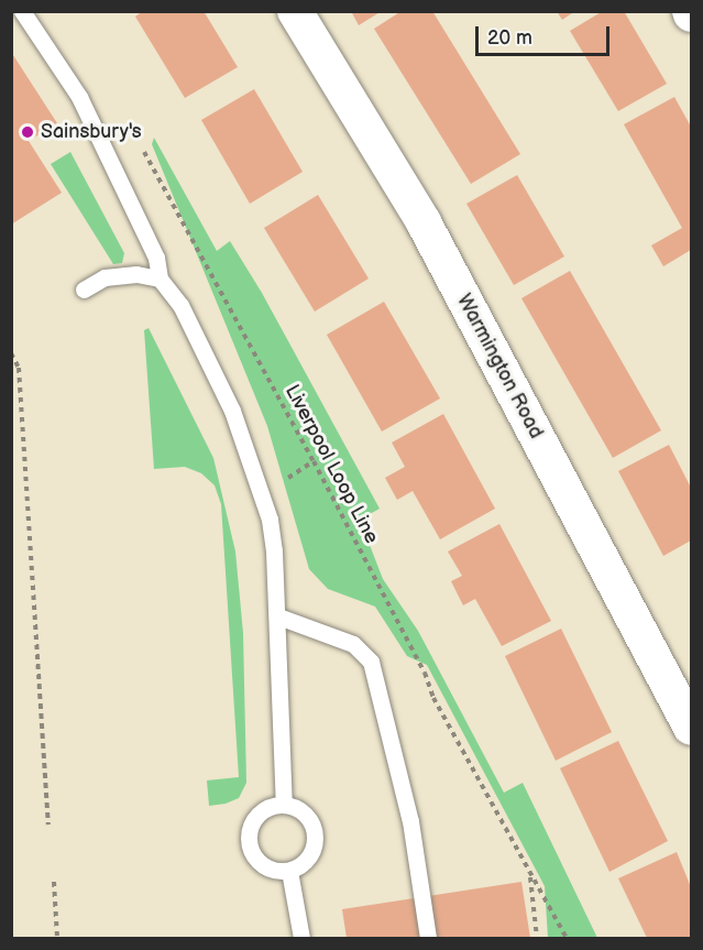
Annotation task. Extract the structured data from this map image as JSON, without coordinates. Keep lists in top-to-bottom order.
{
  "streets": {
    "street": ["Warmington Road"],
    "path": ["Liverpool Loop Line"]
  },
  "places": ["Sainsbury's"],
  "scale_bar": "20 m"
}
